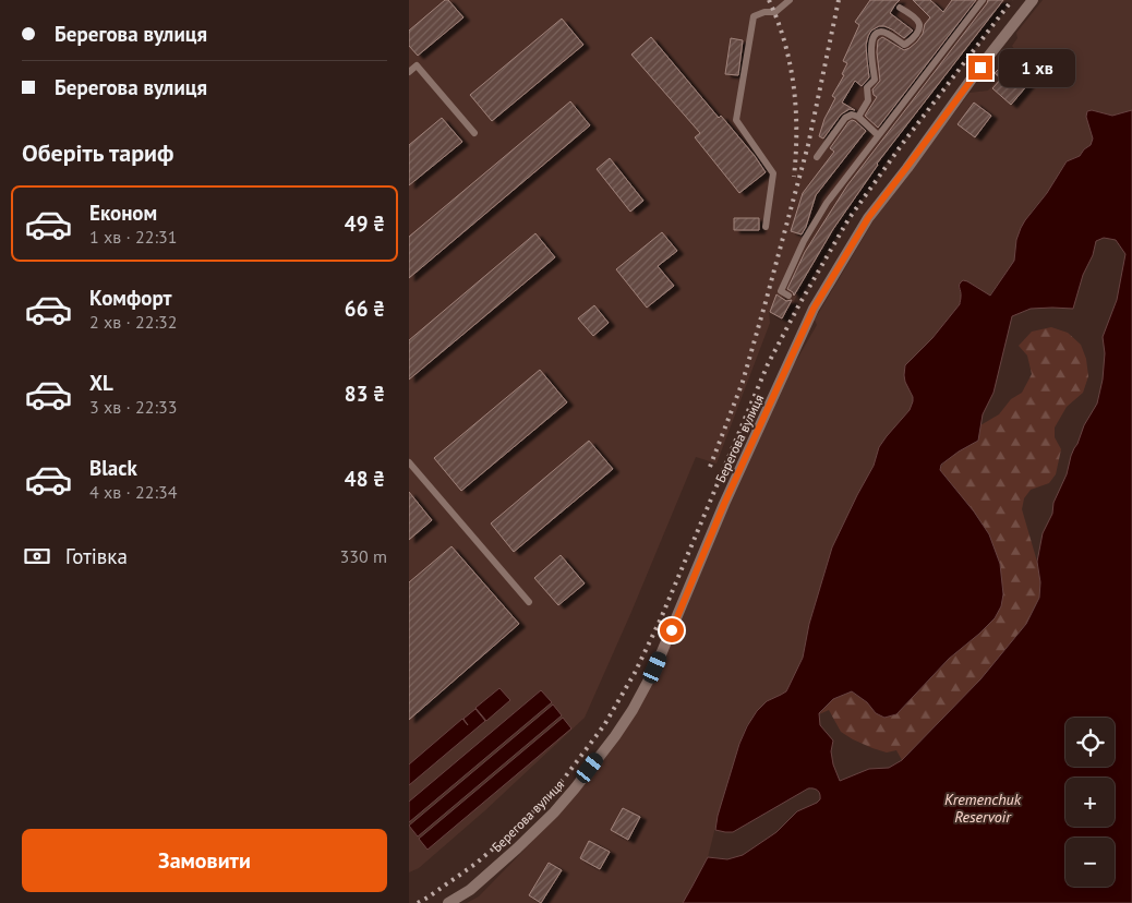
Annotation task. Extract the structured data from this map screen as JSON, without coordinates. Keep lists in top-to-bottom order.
{
  "streets": {
    "street": ["Берегова вулиця"]
  },
  "water": ["Kremenchuk Reservoir"],
  "page": {
    "banner": ["Берегова вулиця", "Берегова вулиця"],
    "bubble": "1 хв",
    "heading": "Оберіть тариф",
    "list": [
      {
        "name": "Економ",
        "note": "1 хв · 22:31",
        "value": "49 ₴"
      },
      {
        "name": "Комфорт",
        "note": "2 хв · 22:32",
        "value": "66 ₴"
      },
      {
        "name": "XL",
        "note": "3 хв · 22:33",
        "value": "83 ₴"
      },
      {
        "name": "Black",
        "note": "4 хв · 22:34",
        "value": "48 ₴"
      }
    ],
    "pay": ["Готівка", "330 m"],
    "map_buttons": ["+", "−"],
    "buttons": "Замовити"
  }
}
